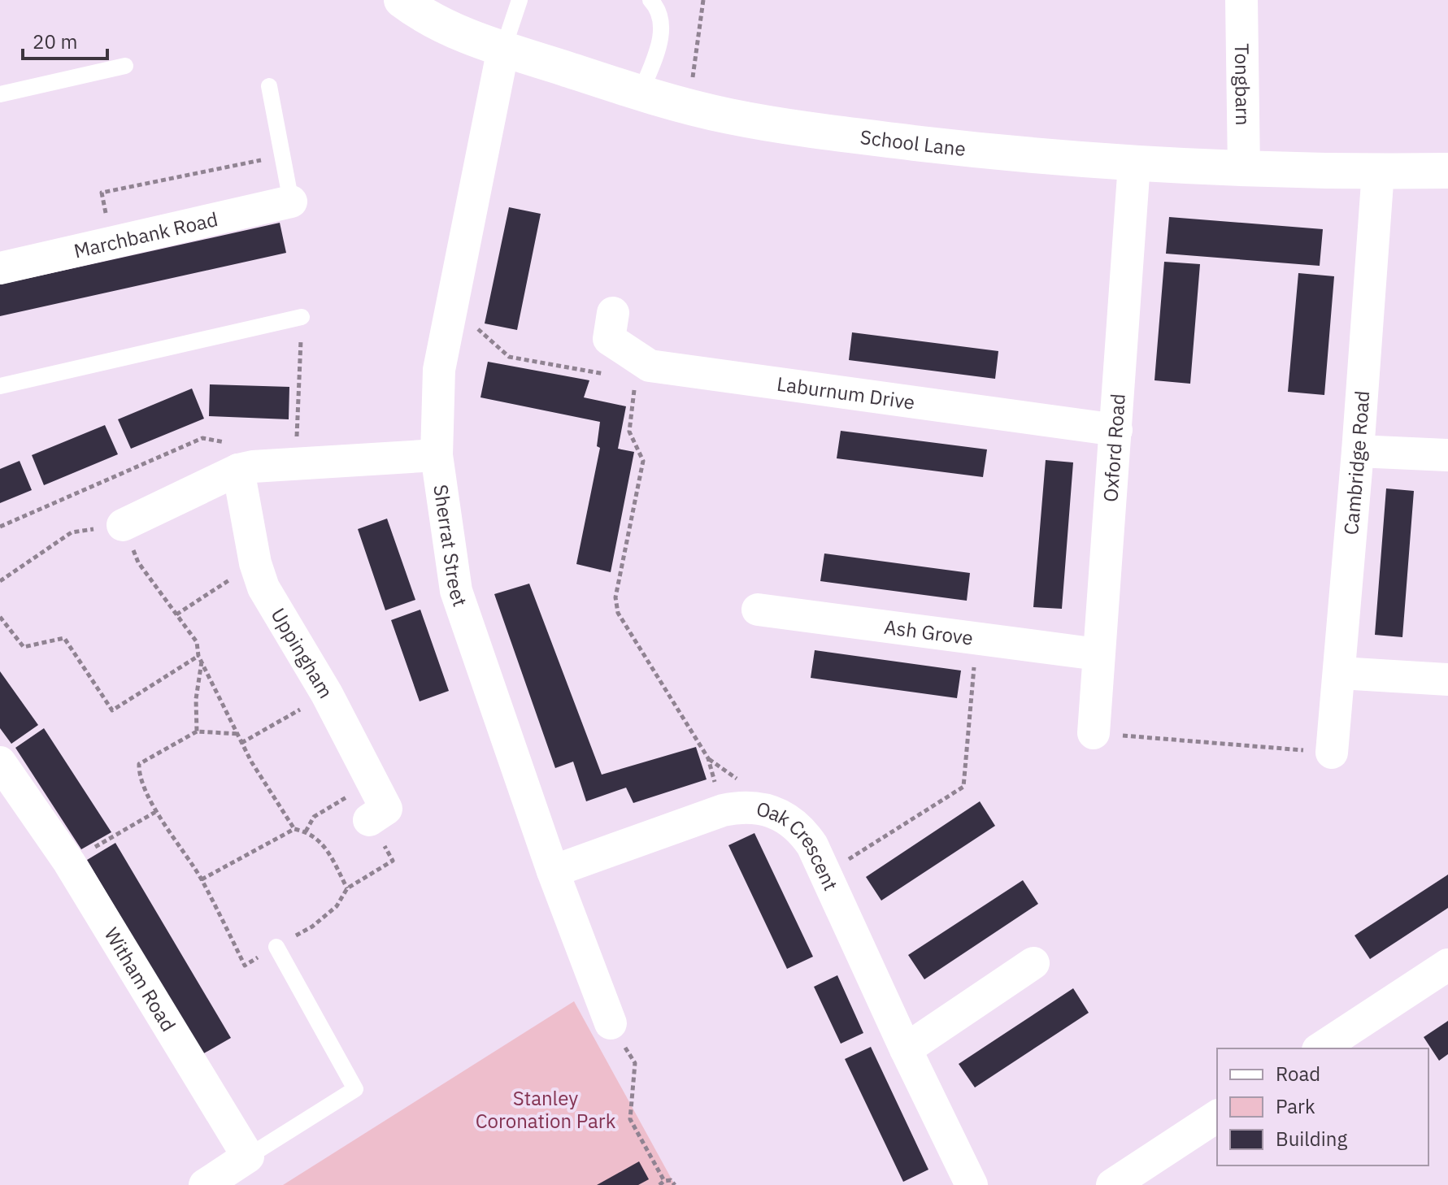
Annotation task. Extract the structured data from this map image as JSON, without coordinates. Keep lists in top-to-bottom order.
{
  "streets": {
    "street": [
      "Tongbarn",
      "School Lane",
      "Marchbank Road",
      "Laburnum Drive",
      "Oxford Road",
      "Cambridge Road",
      "Sherrat Street",
      "Ash Grove",
      "Uppingham",
      "Oak Crescent",
      "Witham Road"
    ]
  },
  "crossings": [
    ["Tongbarn", "School Lane"],
    ["School Lane", "Oxford Road"],
    ["School Lane", "Cambridge Road"],
    ["School Lane", "Sherrat Street"],
    ["Laburnum Drive", "Oxford Road"],
    ["Oxford Road", "Ash Grove"],
    ["Sherrat Street", "Oak Crescent"]
  ],
  "parks": ["Stanley Coronation Park"],
  "legend": ["Road", "Park", "Building"],
  "scale_bar": "20 m"
}
